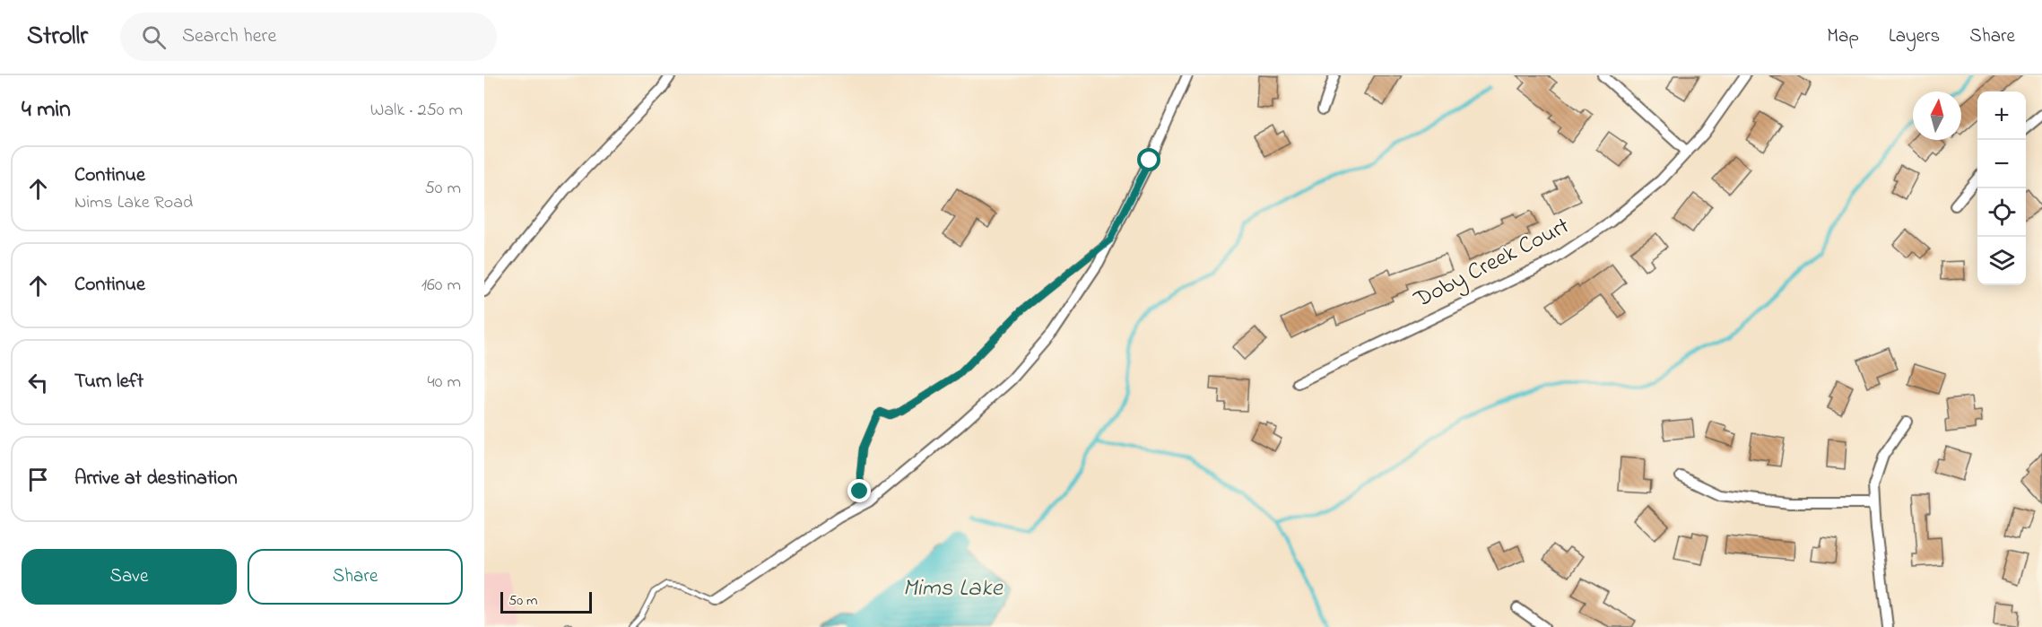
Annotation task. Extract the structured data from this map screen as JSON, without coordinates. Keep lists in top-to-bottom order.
{
  "streets": {
    "street": ["Doby Creek Court"]
  },
  "water": ["Mims Lake"],
  "scale_bar": "50 m",
  "north": "top",
  "page": {
    "header": "Strollr",
    "search": "Search here",
    "nav": ["Map", "Layers", "Share"],
    "heading": ["4 min", "Walk · 250 m"],
    "map_buttons": ["+", "−"],
    "list": [
      ["Continue", "Nims Lake Road", "50 m"],
      ["Continue", "160 m"],
      ["Turn left", "40 m"],
      "Arrive at destination"
    ],
    "buttons": ["Save", "Share"],
    "scale": "50 m"
  }
}
